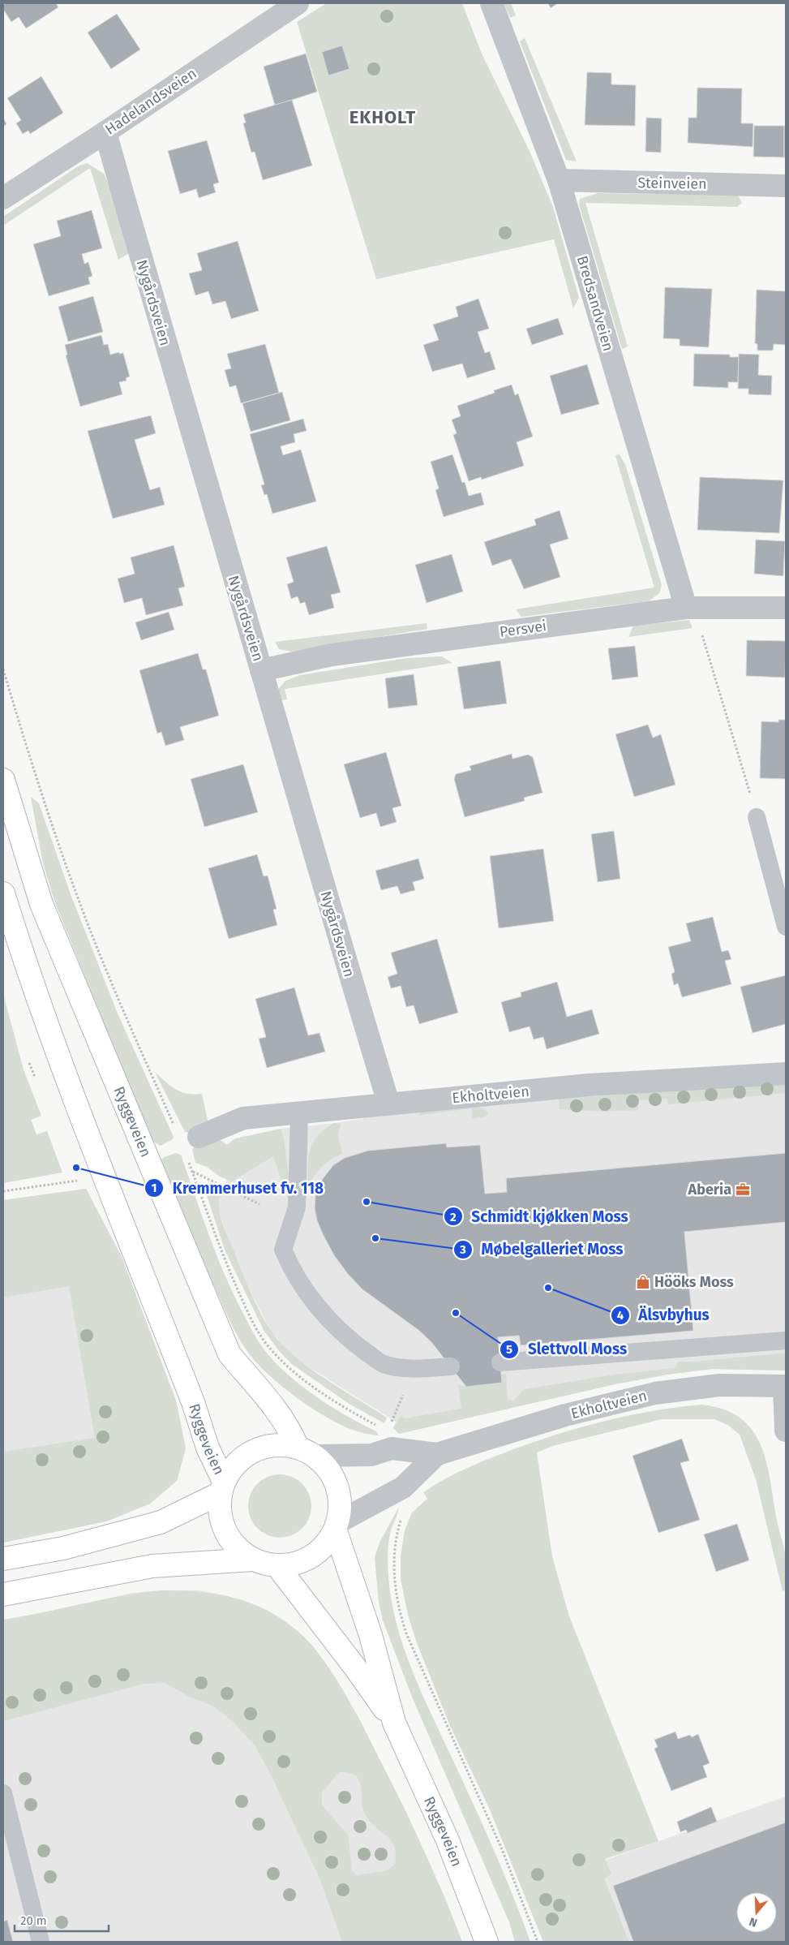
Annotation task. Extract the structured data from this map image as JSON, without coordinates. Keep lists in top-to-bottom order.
{
  "streets": {
    "main road": ["Ryggeveien"],
    "street": [
      "Hadelandsveien",
      "Steinveien",
      "Nygårdsveien",
      "Bredsandveien",
      "Persvei",
      "Ekholtveien"
    ]
  },
  "crossings": [
    ["Hadelandsveien", "Nygårdsveien"],
    ["Steinveien", "Bredsandveien"],
    ["Nygårdsveien", "Persvei"],
    ["Nygårdsveien", "Ekholtveien"],
    ["Bredsandveien", "Persvei"],
    ["Ekholtveien", "Ryggeveien"]
  ],
  "districts": ["EKHOLT"],
  "places": {
    "other": [
      "Kremmerhuset fv. 118",
      "Schmidt kjøkken Moss",
      "Møbelgalleriet Moss",
      "Älsvbyhus",
      "Slettvoll Moss"
    ],
    "office": ["Aberia"],
    "shop": ["Hööks Moss"]
  },
  "scale_bar": "20 m",
  "north": "bottom"
}
